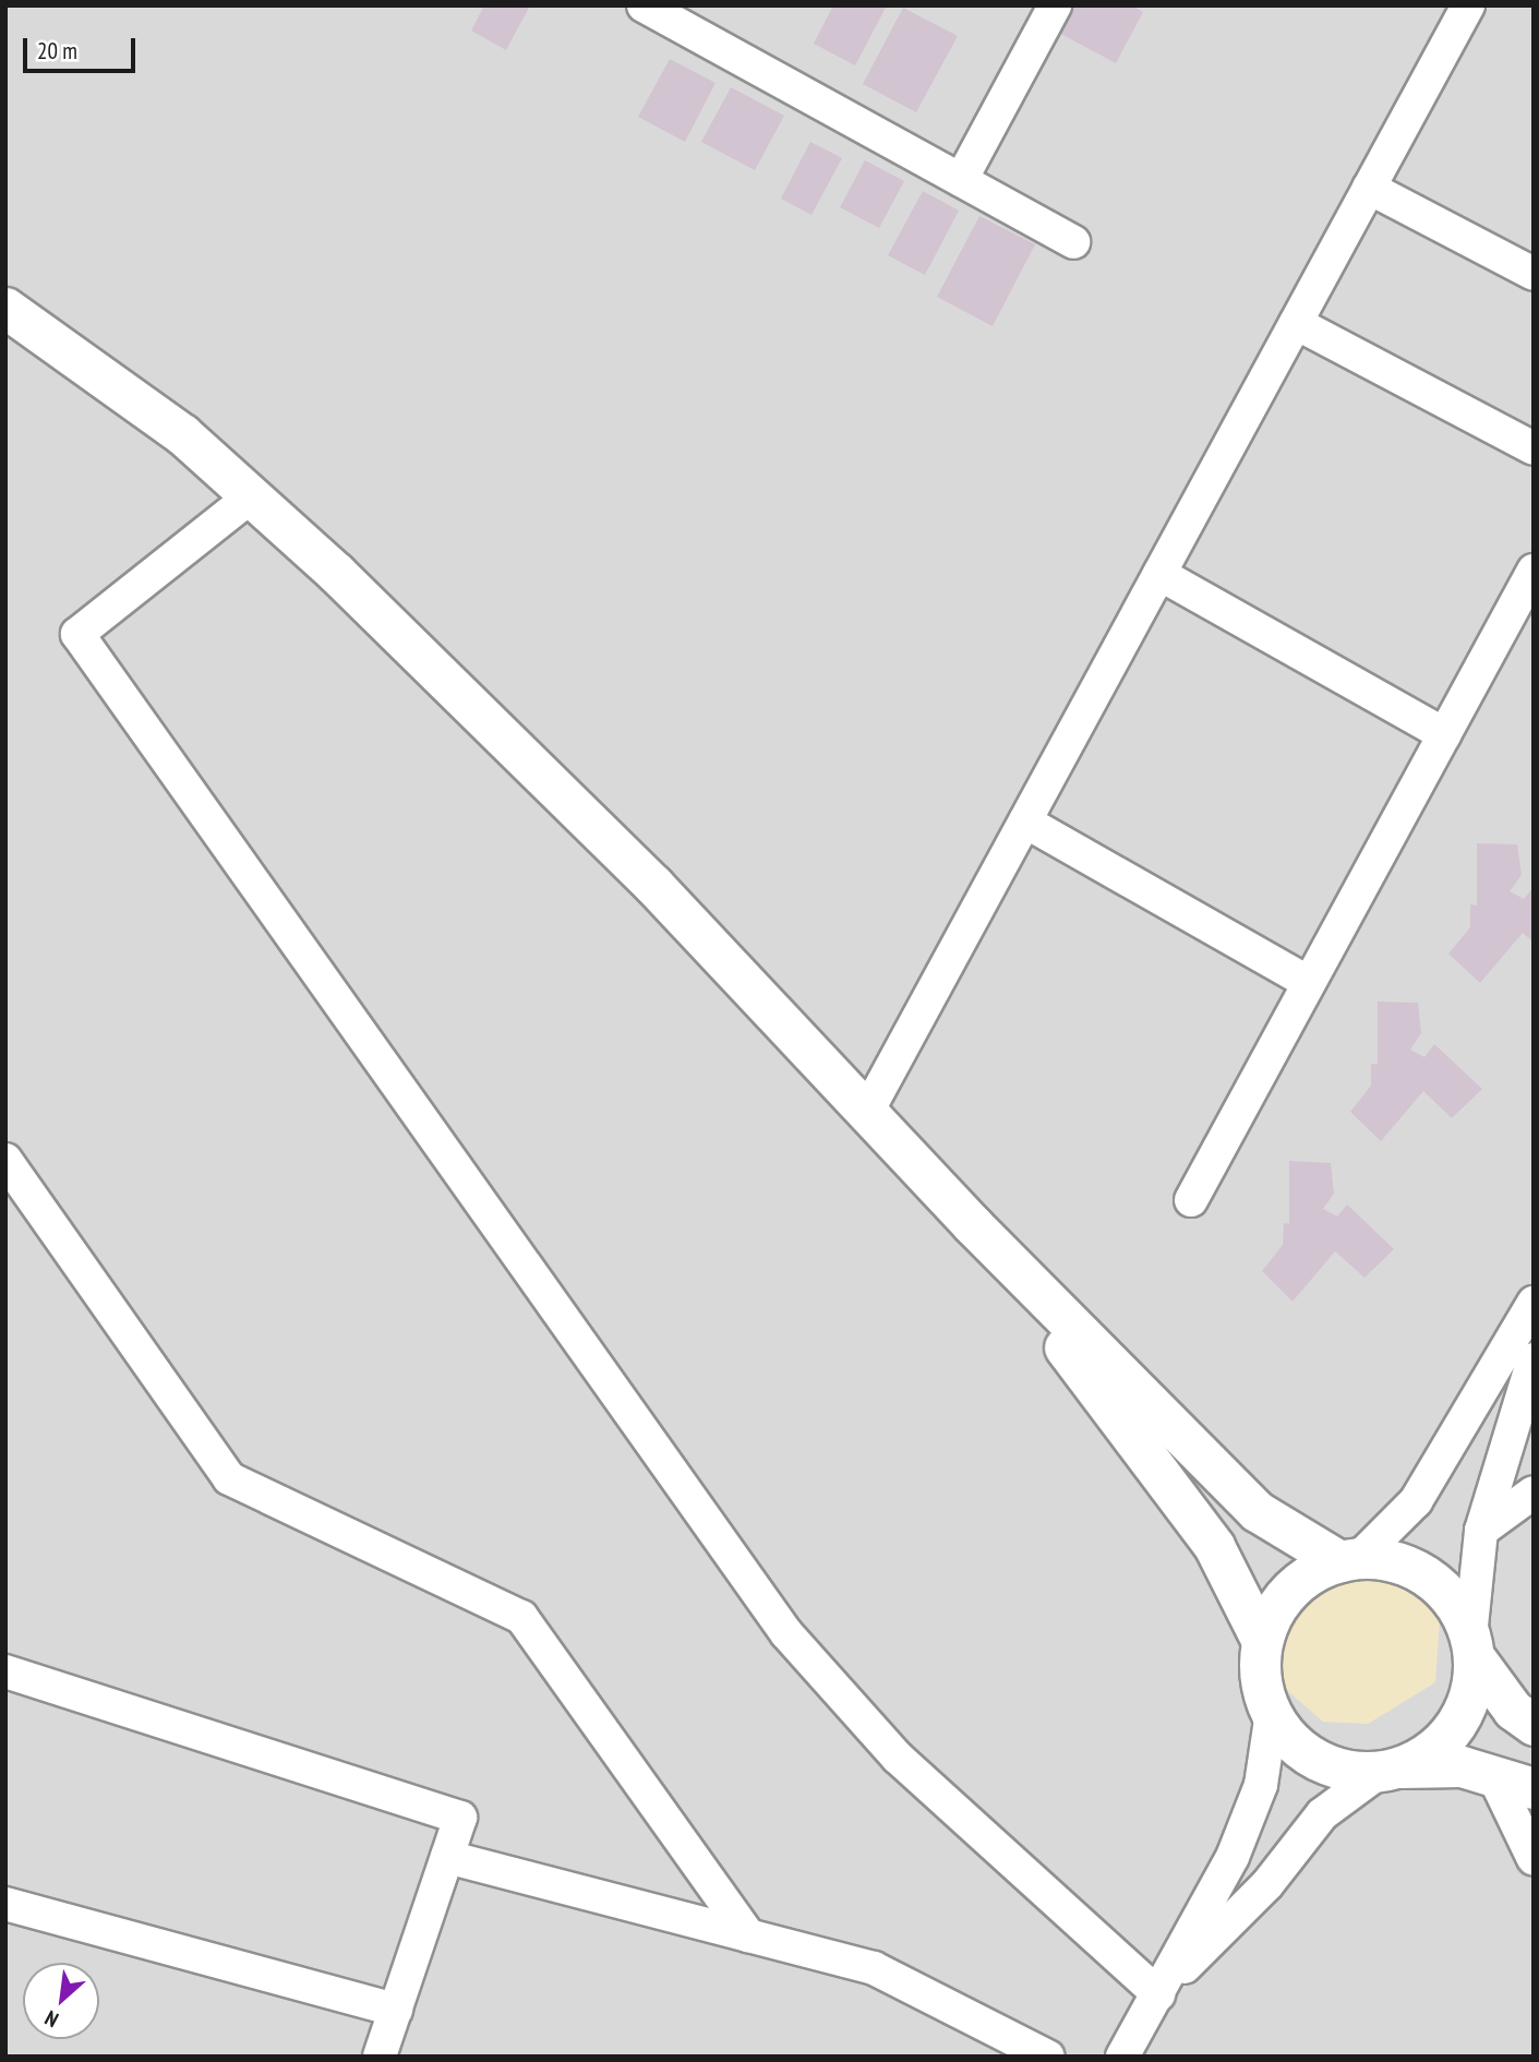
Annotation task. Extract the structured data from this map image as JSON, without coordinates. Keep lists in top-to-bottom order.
{
  "scale_bar": "20 m",
  "north": "bottom left"
}
